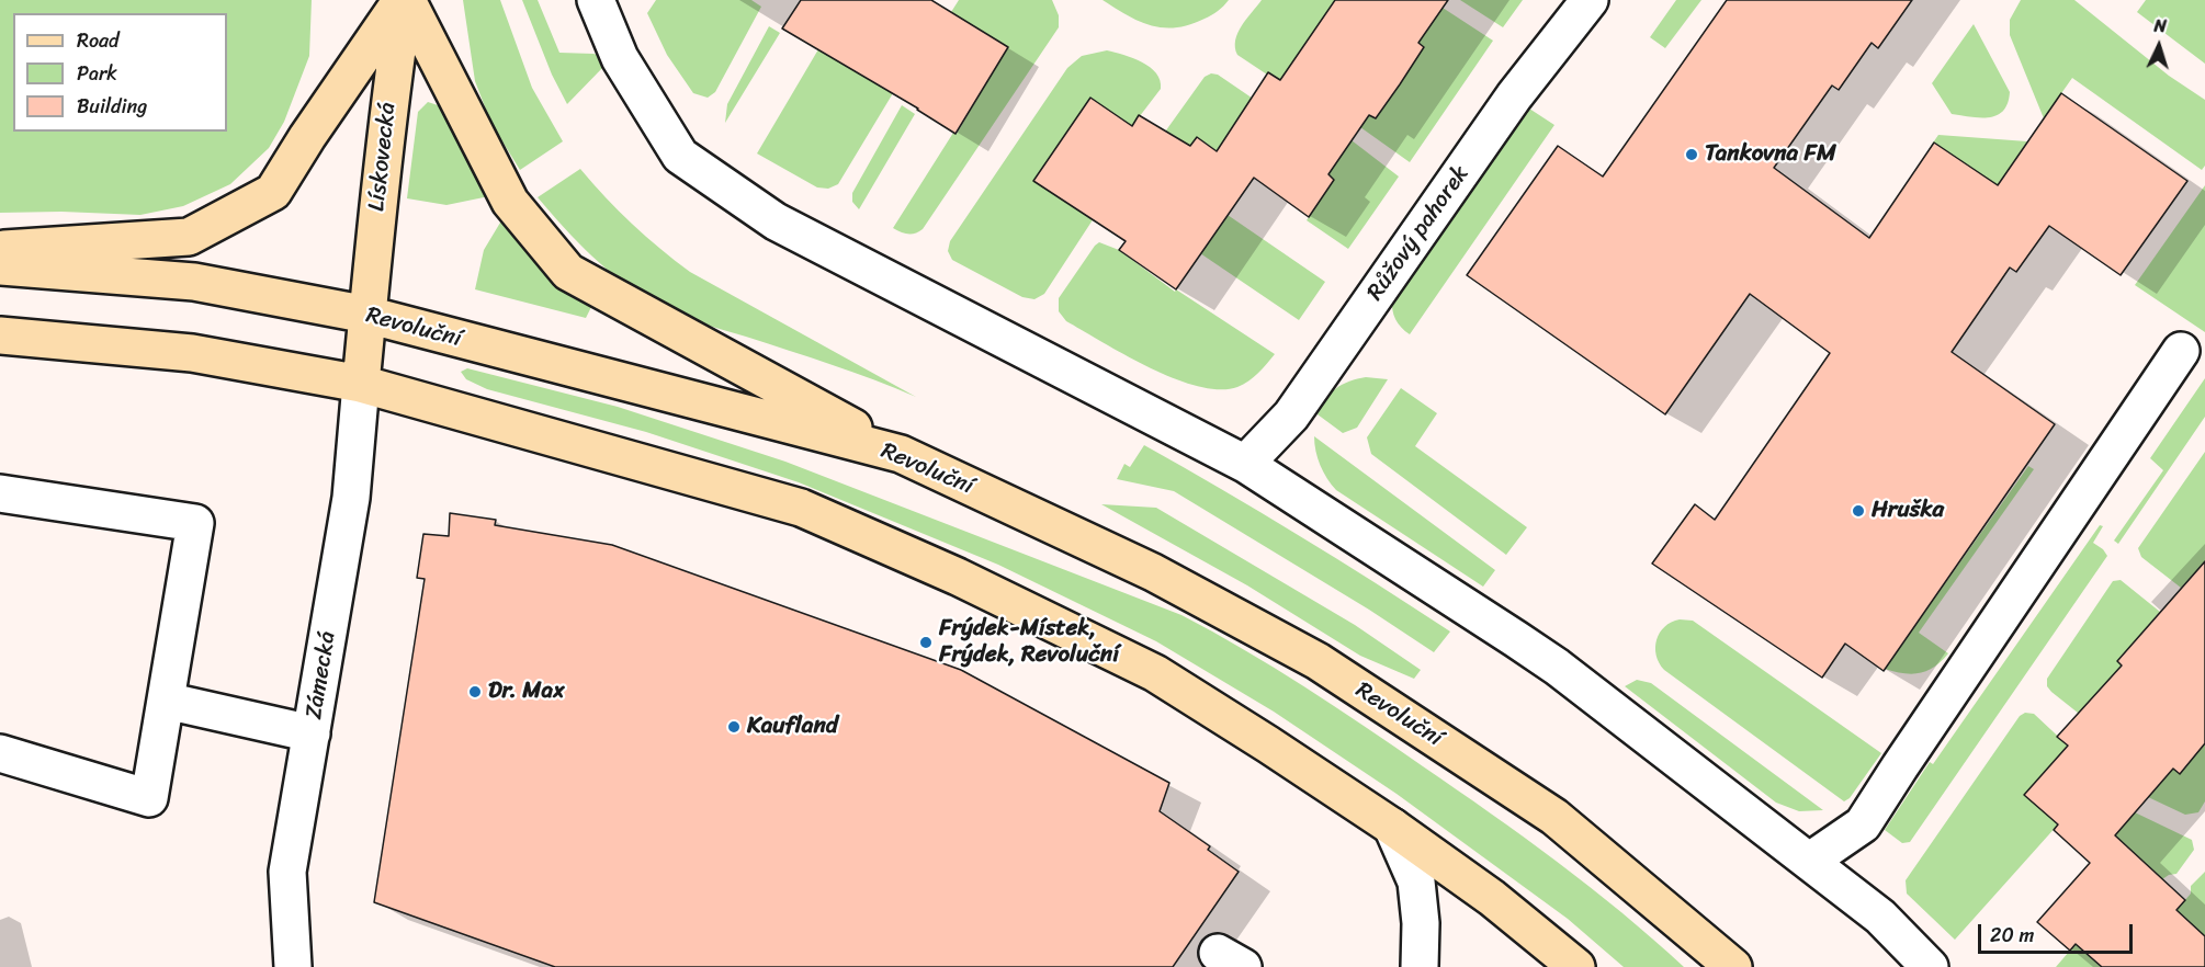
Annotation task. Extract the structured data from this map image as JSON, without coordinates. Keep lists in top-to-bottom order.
{
  "streets": {
    "main road": ["Lískovecká", "Revoluční"],
    "street": ["Růžový pahorek", "Zámecká"]
  },
  "crossings": [
    ["Lískovecká", "Revoluční"],
    ["Lískovecká", "Zámecká"]
  ],
  "places": [
    "Tankovna FM",
    "Hruška",
    "Frýdek-Místek, Frýdek, Revoluční",
    "Dr. Max",
    "Kaufland"
  ],
  "legend": ["Road", "Park", "Building"],
  "scale_bar": "20 m",
  "north": "top"
}
